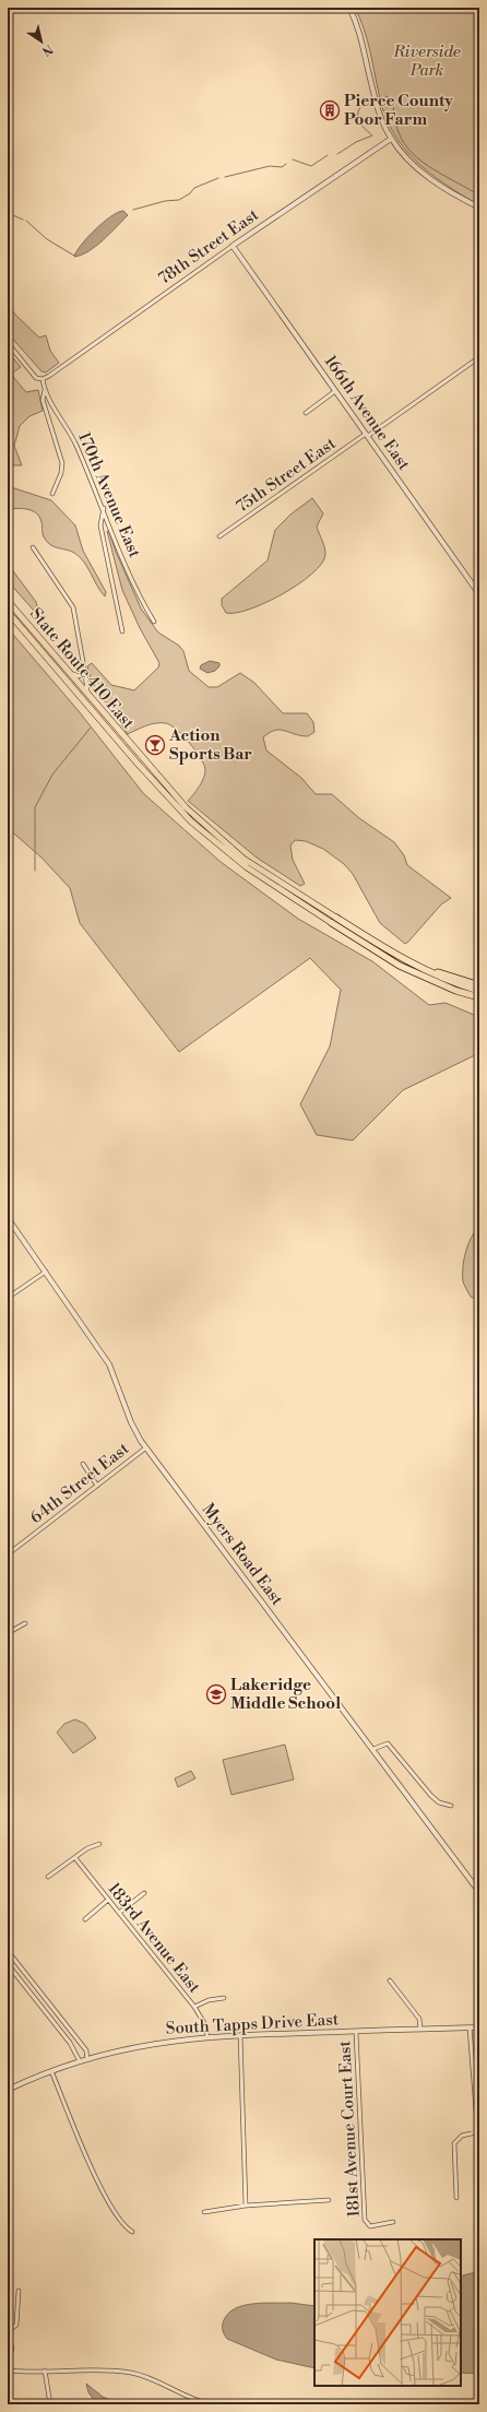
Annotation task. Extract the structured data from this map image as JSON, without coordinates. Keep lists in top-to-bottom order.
{
  "streets": {
    "highway": ["State Route 410 East"],
    "street": [
      "78th Street East",
      "166th Avenue East",
      "75th Street East",
      "170th Avenue East",
      "64th Street East",
      "Myers Road East",
      "183rd Avenue East",
      "South Tapps Drive East",
      "181st Avenue Court East"
    ]
  },
  "crossings": [
    ["78th Street East", "166th Avenue East"],
    ["78th Street East", "170th Avenue East"],
    ["166th Avenue East", "75th Street East"],
    ["64th Street East", "Myers Road East"],
    ["183rd Avenue East", "South Tapps Drive East"],
    ["South Tapps Drive East", "181st Avenue Court East"]
  ],
  "parks": ["Riverside Park"],
  "places": {
    "building": ["Pierce County Poor Farm"],
    "bar": ["Action Sports Bar"],
    "school or university": ["Lakeridge Middle School"]
  },
  "north": "bottom right"
}
